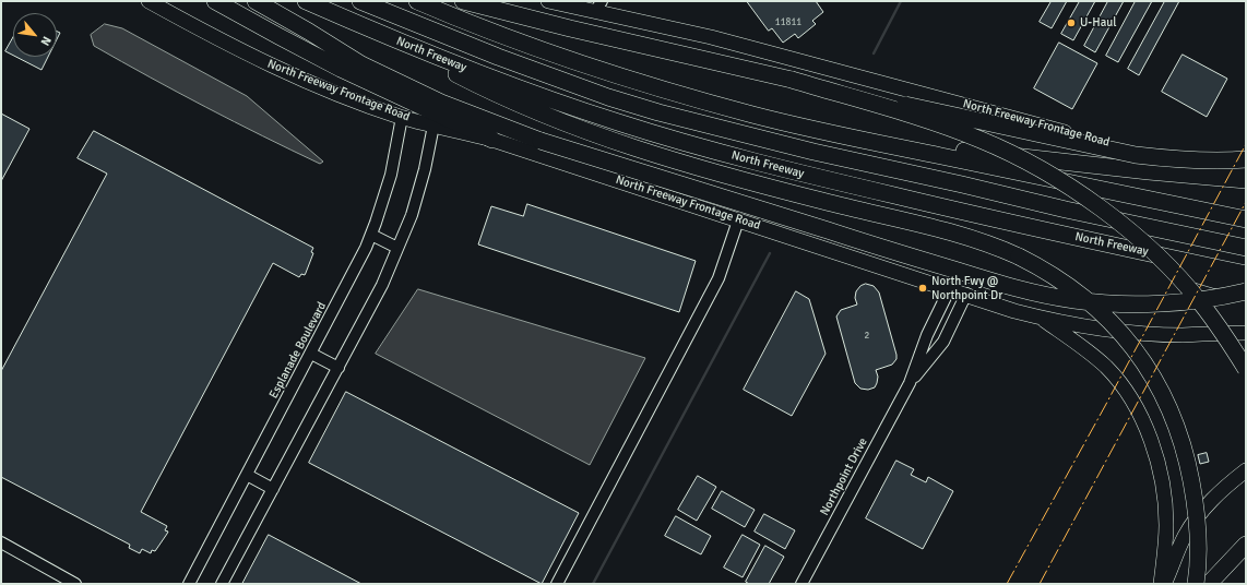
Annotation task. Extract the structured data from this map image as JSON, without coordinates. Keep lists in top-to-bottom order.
{
  "streets": {
    "highway": ["North Freeway"],
    "main road": ["North Freeway Frontage Road"],
    "street": ["Esplanade Boulevard", "Northpoint Drive"]
  },
  "crossings": [
    ["North Freeway Frontage Road", "Esplanade Boulevard"],
    ["North Freeway Frontage Road", "Northpoint Drive"]
  ],
  "places": ["U-Haul", "North Fwy @ Northpoint Dr"],
  "house_numbers": ["11811", "2"],
  "north": "bottom right"
}
